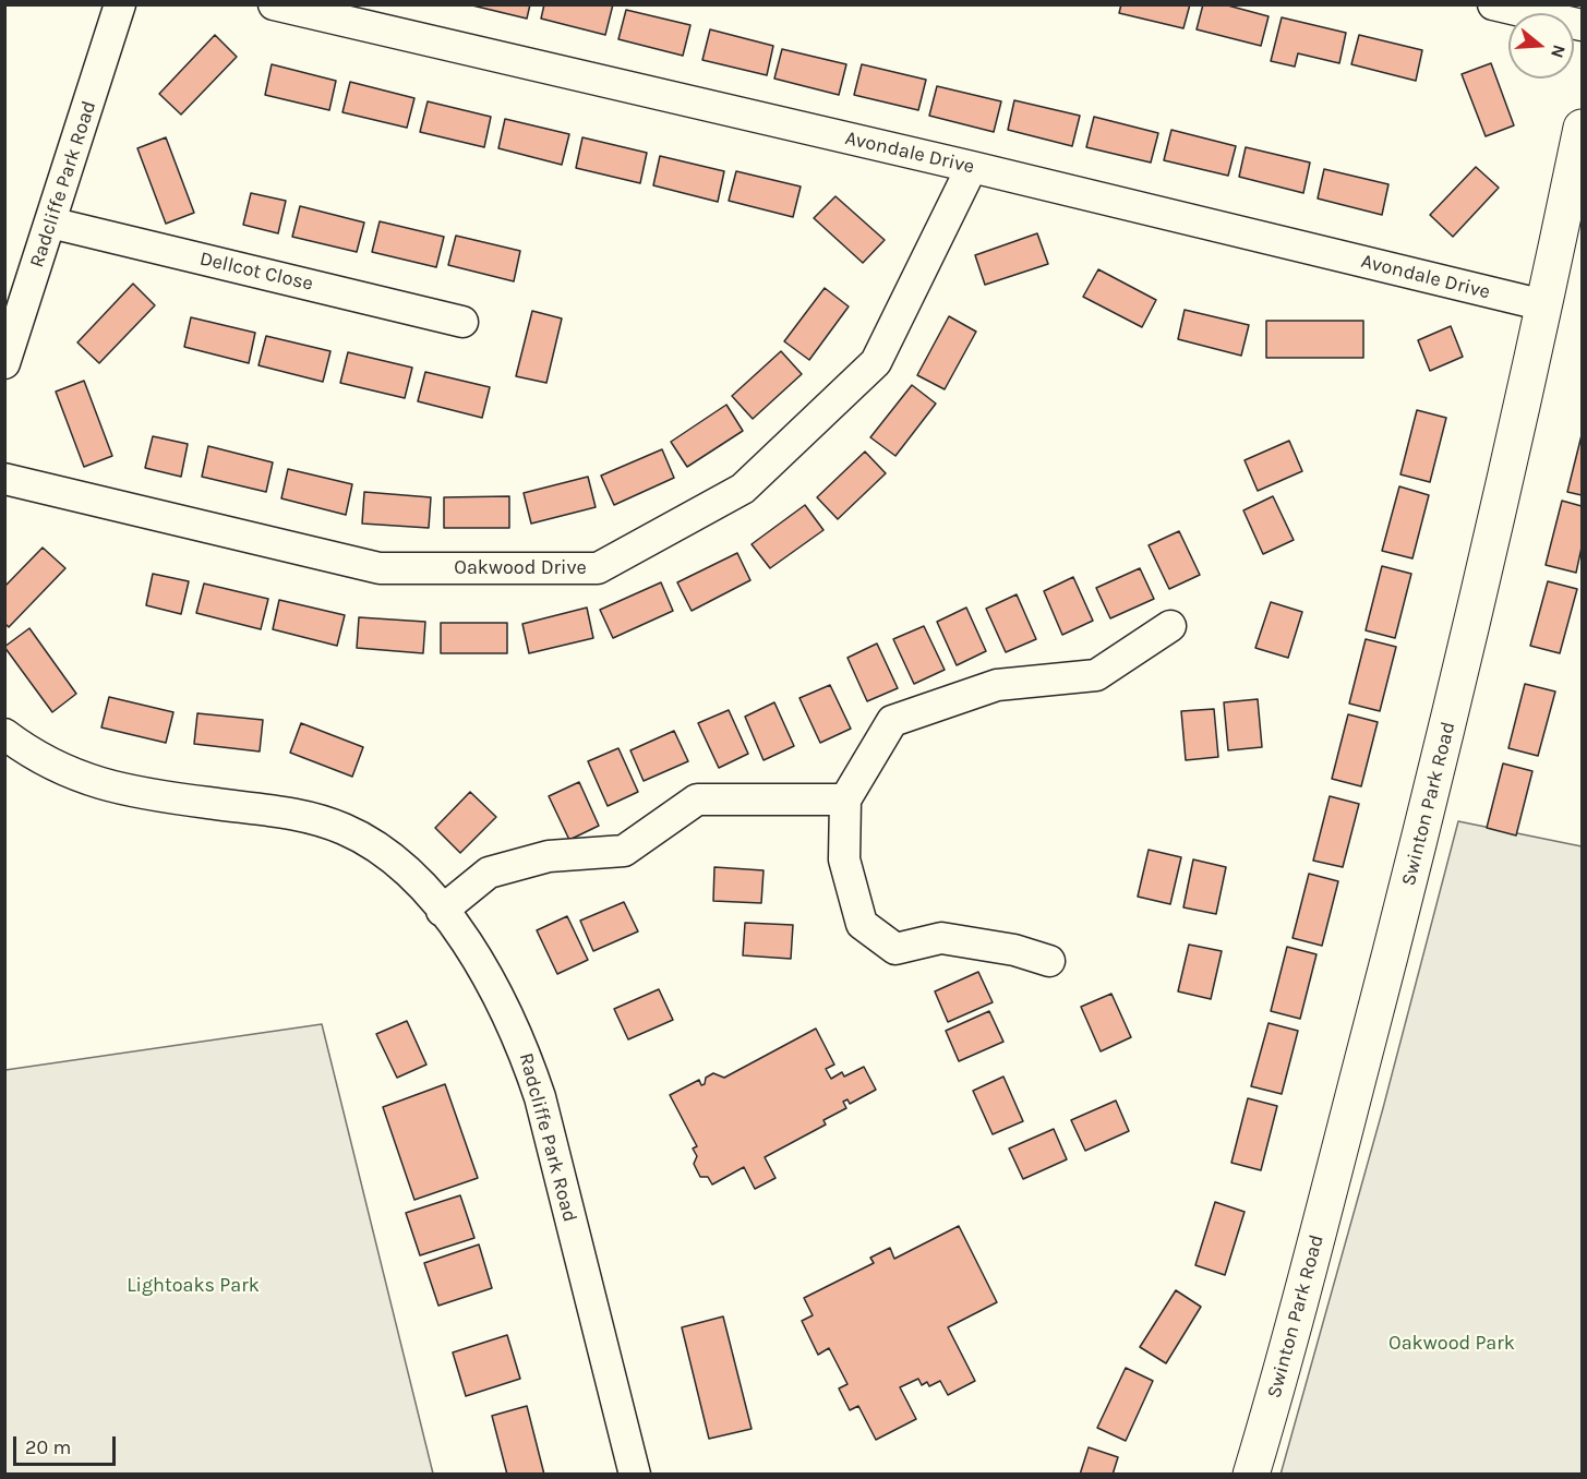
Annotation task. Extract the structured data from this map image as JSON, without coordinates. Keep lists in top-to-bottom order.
{
  "streets": {
    "street": [
      "Avondale Drive",
      "Radcliffe Park Road",
      "Dellcot Close",
      "Oakwood Drive",
      "Swinton Park Road"
    ]
  },
  "crossings": [
    ["Avondale Drive", "Oakwood Drive"],
    ["Avondale Drive", "Swinton Park Road"],
    ["Radcliffe Park Road", "Dellcot Close"]
  ],
  "parks": ["Lightoaks Park", "Oakwood Park"],
  "scale_bar": "20 m",
  "north": "right"
}
